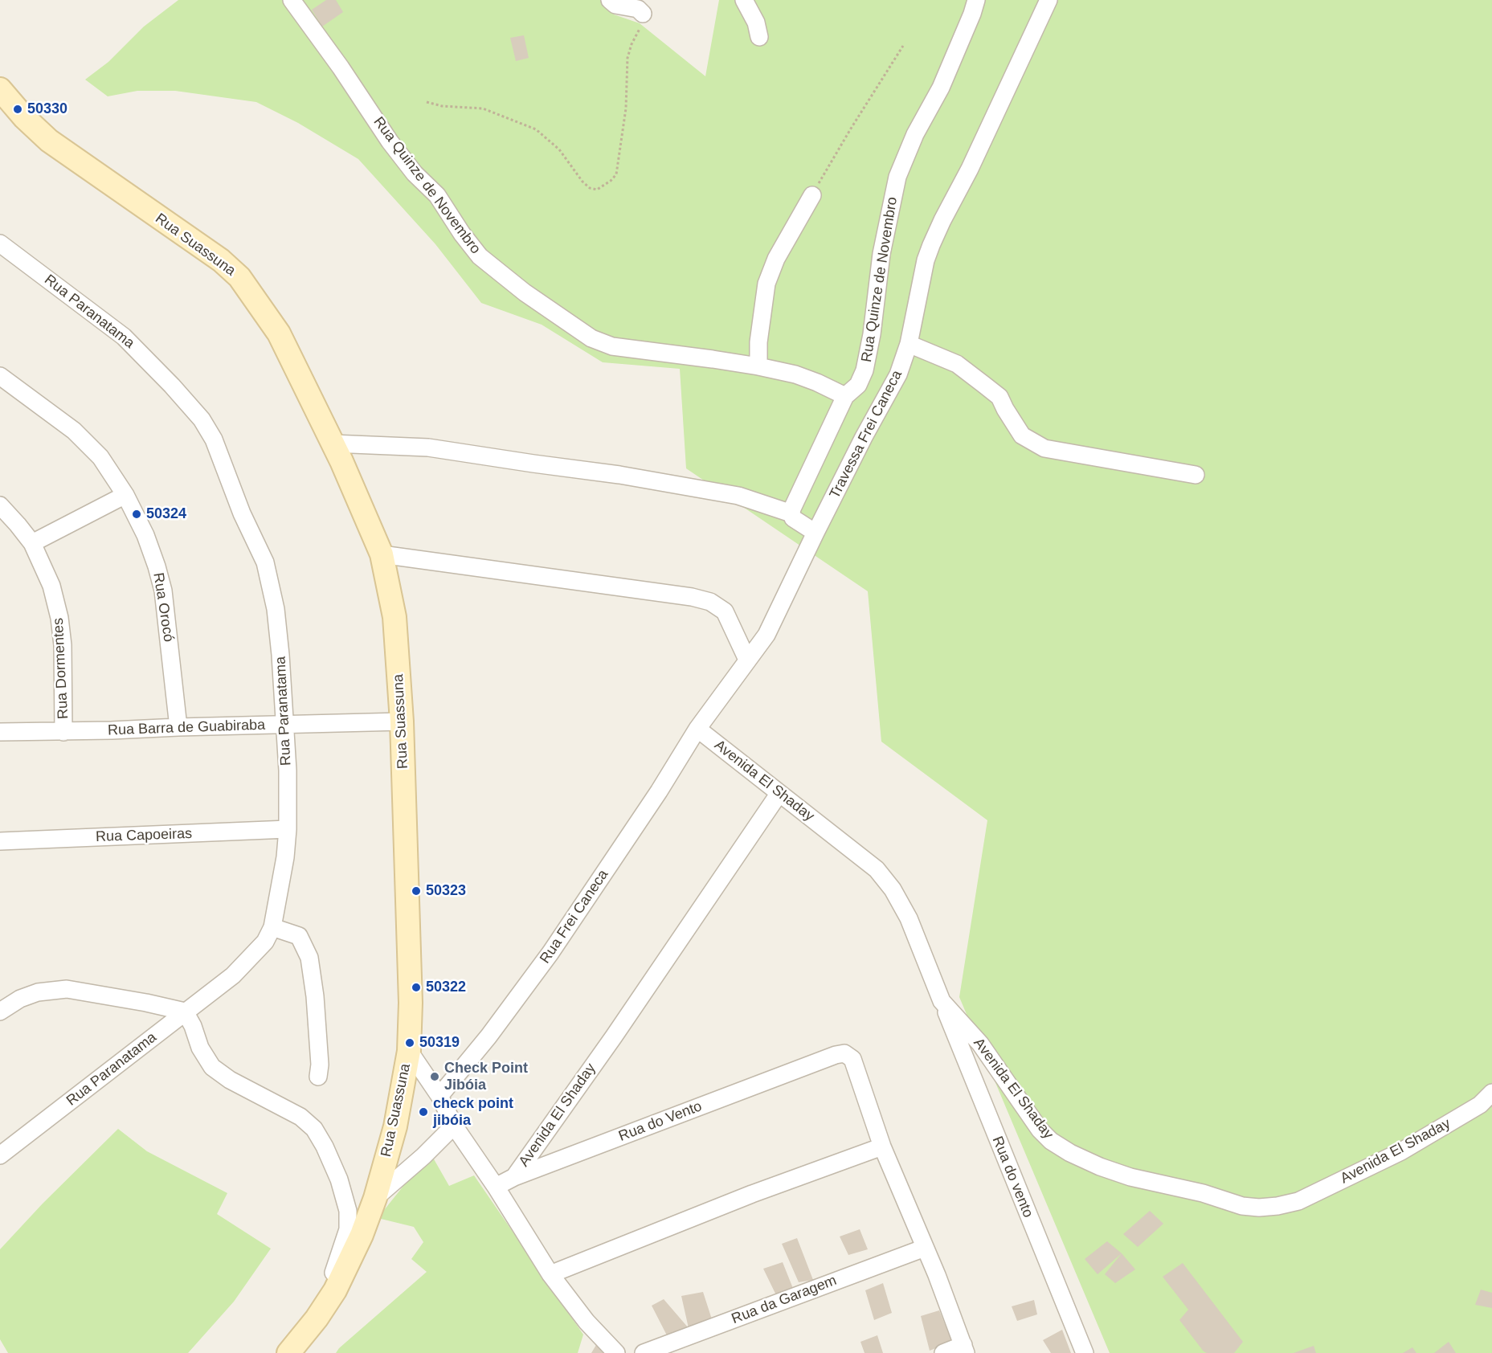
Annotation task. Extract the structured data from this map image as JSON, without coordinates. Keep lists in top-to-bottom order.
{
  "streets": {
    "street": [
      "Rua Quinze de Novembro",
      "Rua Suassuna",
      "Rua Paranatama",
      "Travessa Frei Caneca",
      "Rua Orocó",
      "Rua Dormentes",
      "Rua Barra de Guabiraba",
      "Avenida El Shaday",
      "Rua Capoeiras",
      "Rua Frei Caneca",
      "Rua do Vento",
      "Rua do vento",
      "Rua da Garagem"
    ]
  },
  "crossings": [
    ["Rua Suassuna", "Rua Barra de Guabiraba"],
    ["Rua Paranatama", "Rua Barra de Guabiraba"],
    ["Rua Paranatama", "Rua Capoeiras"],
    ["Travessa Frei Caneca", "Avenida El Shaday"],
    ["Travessa Frei Caneca", "Rua Frei Caneca"],
    ["Rua Orocó", "Rua Barra de Guabiraba"],
    ["Rua Dormentes", "Rua Barra de Guabiraba"],
    ["Avenida El Shaday", "Rua Frei Caneca"],
    ["Avenida El Shaday", "Rua do Vento"],
    ["Avenida El Shaday", "Rua do vento"]
  ],
  "places": [
    "50330",
    "50324",
    "50323",
    "50322",
    "50319",
    "Check Point Jibóia",
    "check point jibóia"
  ]
}
